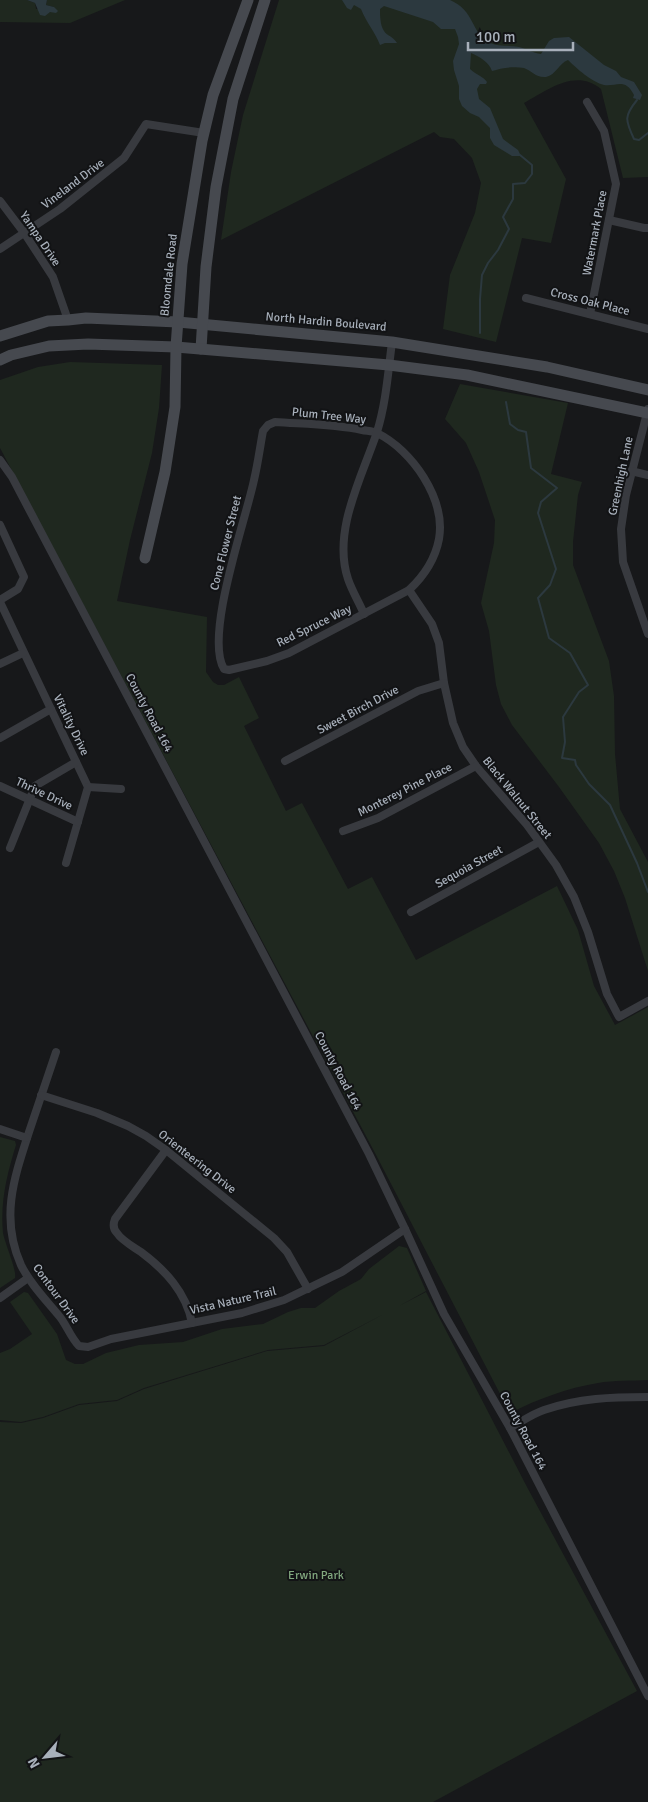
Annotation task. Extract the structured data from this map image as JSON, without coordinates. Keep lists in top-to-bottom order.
{
  "streets": {
    "street": [
      "Vineland Drive",
      "Watermark Place",
      "Yampa Drive",
      "Bloomdale Road",
      "Cross Oak Place",
      "North Hardin Boulevard",
      "Plum Tree Way",
      "Greenhigh Lane",
      "Cone Flower Street",
      "Red Spruce Way",
      "Sweet Birch Drive",
      "County Road 164",
      "Vitality Drive",
      "Monterey Pine Place",
      "Thrive Drive",
      "Black Walnut Street",
      "Sequoia Street",
      "Orienteering Drive",
      "Contour Drive",
      "Vista Nature Trail"
    ]
  },
  "crossings": [
    ["Vineland Drive", "Yampa Drive"],
    ["Vineland Drive", "Bloomdale Road"],
    ["Watermark Place", "Cross Oak Place"],
    ["Yampa Drive", "North Hardin Boulevard"],
    ["Bloomdale Road", "North Hardin Boulevard"],
    ["Plum Tree Way", "Cone Flower Street"],
    ["Plum Tree Way", "Red Spruce Way"],
    ["Plum Tree Way", "Black Walnut Street"],
    ["Cone Flower Street", "Red Spruce Way"],
    ["Red Spruce Way", "Black Walnut Street"],
    ["Sweet Birch Drive", "Black Walnut Street"],
    ["County Road 164", "Vista Nature Trail"],
    ["Monterey Pine Place", "Black Walnut Street"],
    ["Black Walnut Street", "Sequoia Street"],
    ["Orienteering Drive", "Contour Drive"],
    ["Orienteering Drive", "Vista Nature Trail"],
    ["Contour Drive", "Vista Nature Trail"]
  ],
  "parks": ["Erwin Park"],
  "scale_bar": "100 m",
  "north": "bottom left"
}
